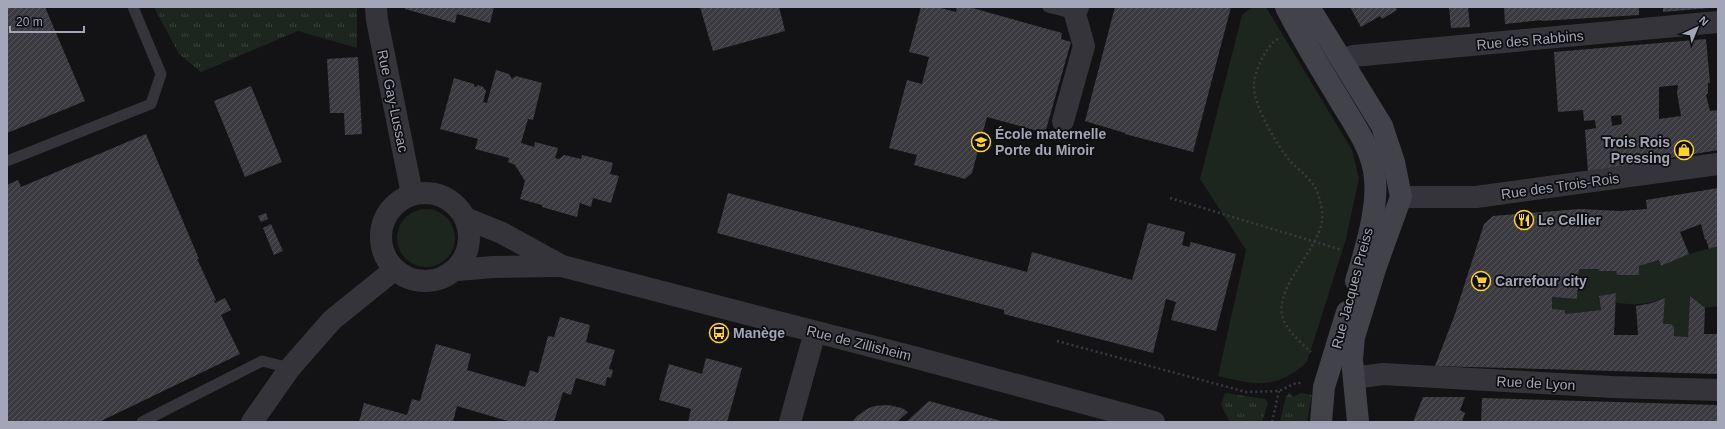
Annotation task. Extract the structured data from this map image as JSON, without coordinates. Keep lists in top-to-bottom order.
{
  "streets": {
    "main road": ["Rue Jacques Preiss"],
    "street": [
      "Rue des Rabbins",
      "Rue Gay-Lussac",
      "Rue des Trois-Rois",
      "Rue de Zillisheim",
      "Rue de Lyon"
    ]
  },
  "crossings": [
    ["Rue des Rabbins", "Rue Jacques Preiss"],
    ["Rue Gay-Lussac", "Rue de Zillisheim"],
    ["Rue des Trois-Rois", "Rue Jacques Preiss"],
    ["Rue Jacques Preiss", "Rue de Lyon"]
  ],
  "places": {
    "school or university": ["École maternelle Porte du Miroir"],
    "shop": ["Trois Rois Pressing"],
    "restaurant": ["Le Cellier"],
    "supermarket": ["Carrefour city"],
    "bus stop": ["Manège"]
  },
  "scale_bar": "20 m",
  "north": "top right"
}
